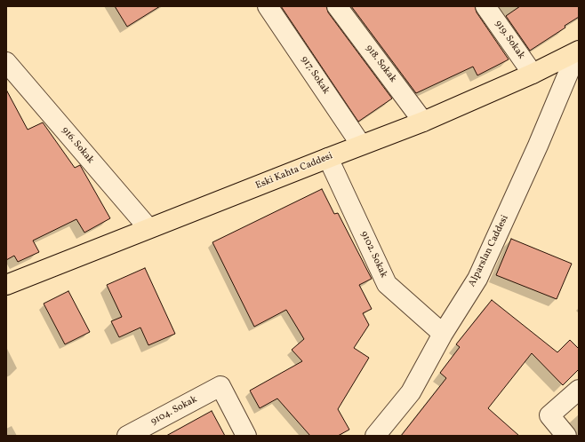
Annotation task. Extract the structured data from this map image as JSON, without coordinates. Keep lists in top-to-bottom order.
{
  "streets": {
    "main road": ["Eski Kahta Caddesi"],
    "street": [
      "919. Sokak",
      "918. Sokak",
      "917. Sokak",
      "916. Sokak",
      "Alparslan Caddesi",
      "9102. Sokak",
      "9104. Sokak"
    ]
  },
  "crossings": [
    ["919. Sokak", "Eski Kahta Caddesi"],
    ["918. Sokak", "Eski Kahta Caddesi"],
    ["917. Sokak", "Eski Kahta Caddesi"],
    ["916. Sokak", "Eski Kahta Caddesi"],
    ["Eski Kahta Caddesi", "Alparslan Caddesi"],
    ["Eski Kahta Caddesi", "9102. Sokak"],
    ["Alparslan Caddesi", "9102. Sokak"]
  ]
}
